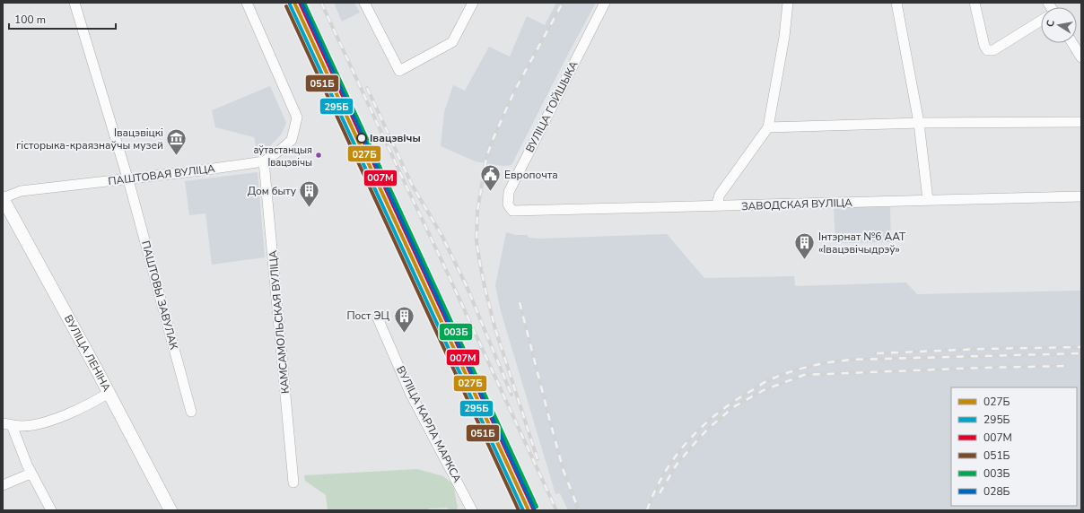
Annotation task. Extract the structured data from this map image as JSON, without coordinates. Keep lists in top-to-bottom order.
{
  "streets": {
    "main road": ["ВУЛІЦА ЛЕНІНА"],
    "street": [
      "ВУЛІЦА ГОЙШЫКА",
      "ПАШТОВАЯ ВУЛІЦА",
      "ЗАВОДСКАЯ ВУЛІЦА",
      "ПАШТОВЫ ЗАВУЛАК",
      "КАМСАМОЛЬСКАЯ ВУЛІЦА",
      "ВУЛІЦА КАРЛА МАРКСА"
    ]
  },
  "crossings": [
    ["ВУЛІЦА ГОЙШЫКА", "ЗАВОДСКАЯ ВУЛІЦА"],
    ["ПАШТОВАЯ ВУЛІЦА", "ПАШТОВЫ ЗАВУЛАК"],
    ["ПАШТОВАЯ ВУЛІЦА", "КАМСАМОЛЬСКАЯ ВУЛІЦА"],
    ["ПАШТОВАЯ ВУЛІЦА", "ВУЛІЦА ЛЕНІНА"]
  ],
  "places": {
    "other": ["Івацэвічы", "аўтастанцыя Івацэвічы"],
    "museum": ["Івацэвіцкі гісторыка-краязнаўчы музей"],
    "public building": ["Европочта"],
    "building": ["Дом быту", "Інтэрнат №6 ААТ «Івацэвічыдрэў»", "Пост ЭЦ"]
  },
  "lines": [
    "transit line 027Б",
    "transit line 007М",
    "transit line 003Б",
    "transit line 028Б",
    "transit line 295Б",
    "transit line 051Б"
  ],
  "legend": [
    "027Б",
    "295Б",
    "007М",
    "051Б",
    "003Б",
    "028Б"
  ],
  "scale_bar": "100 m",
  "north": "left"
}
